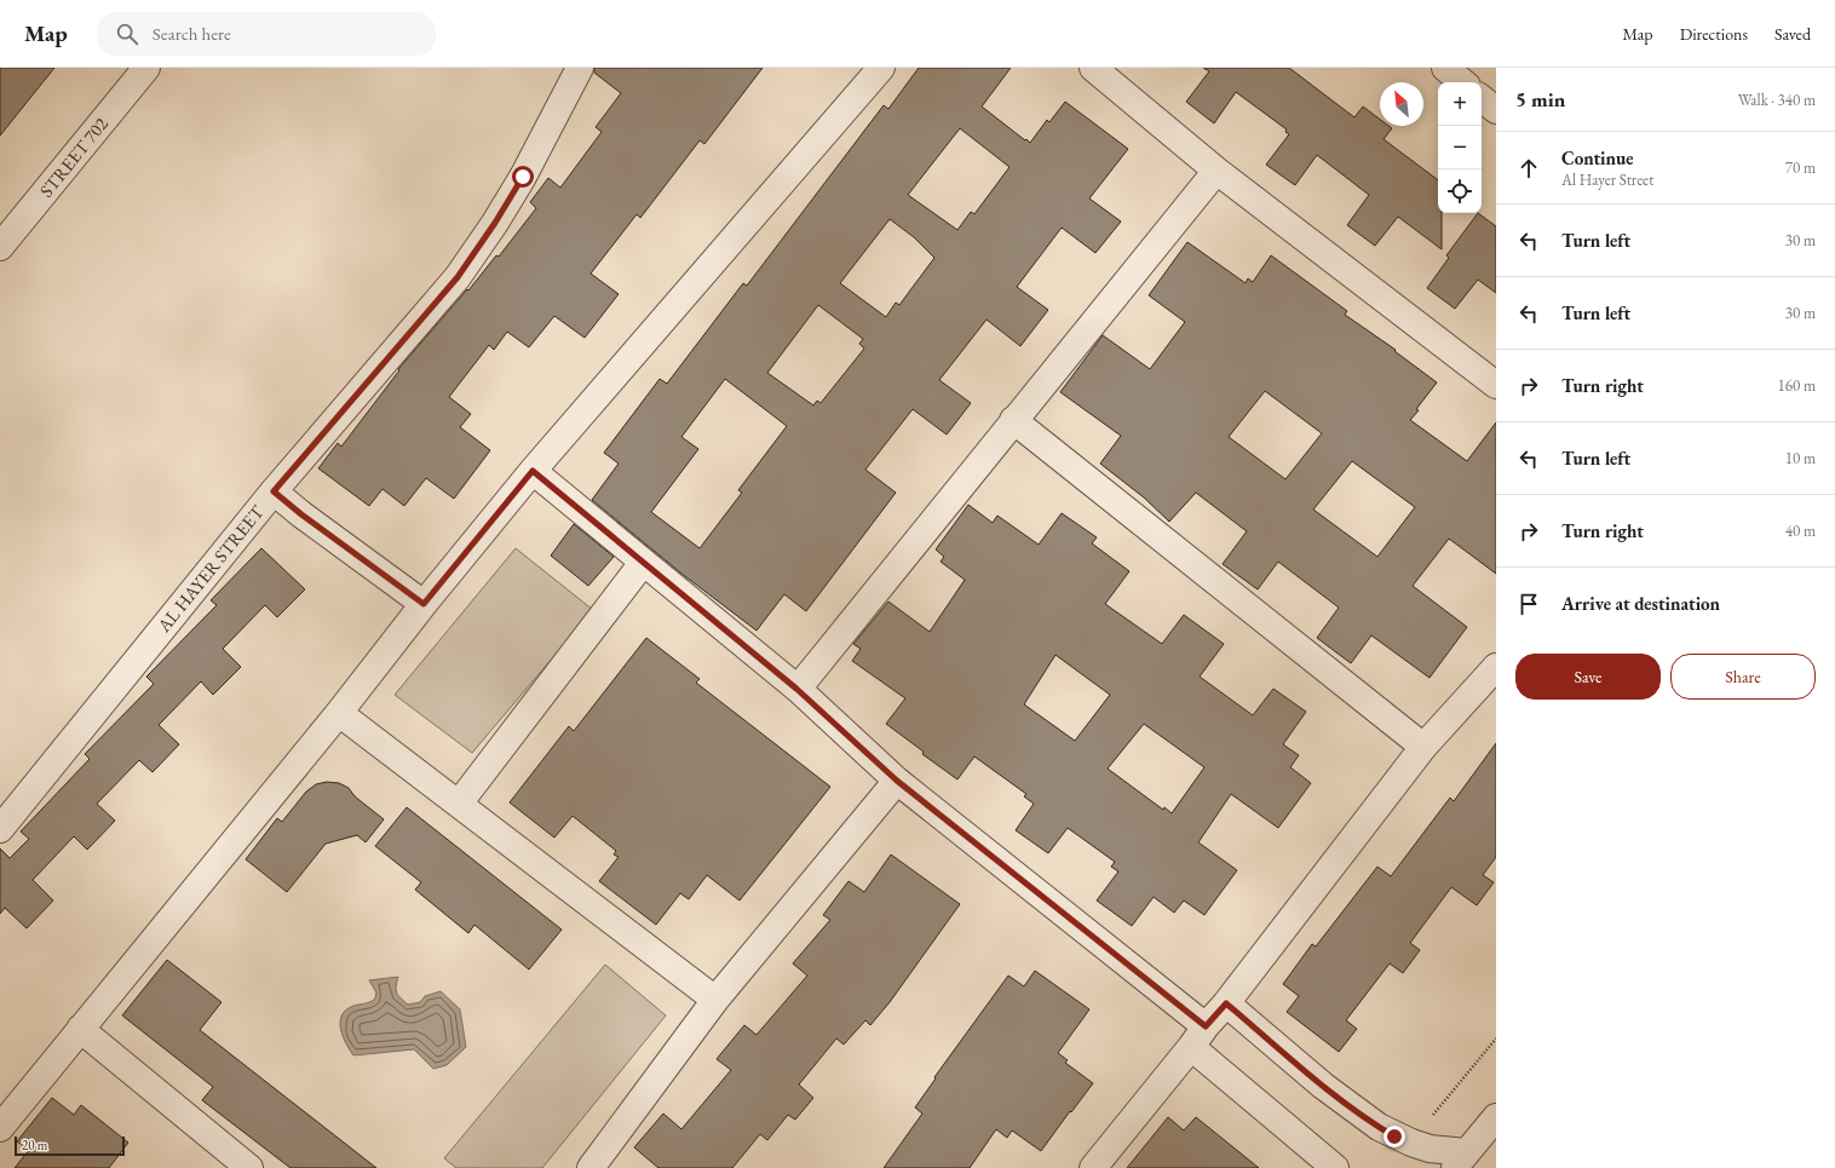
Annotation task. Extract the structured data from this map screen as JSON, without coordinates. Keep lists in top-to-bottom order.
{
  "streets": {
    "street": ["STREET 702", "AL HAYER STREET"]
  },
  "scale_bar": "20 m",
  "north": "top left",
  "page": {
    "header": "Map",
    "search": "Search here",
    "nav": ["Map", "Directions", "Saved"],
    "heading": ["5 min", "Walk · 340 m"],
    "map_buttons": ["+", "−"],
    "list": [
      ["Continue", "Al Hayer Street", "70 m"],
      ["Turn left", "30 m"],
      ["Turn left", "30 m"],
      ["Turn right", "160 m"],
      ["Turn left", "10 m"],
      ["Turn right", "40 m"],
      "Arrive at destination"
    ],
    "buttons": ["Save", "Share"],
    "scale": "20 m"
  }
}
